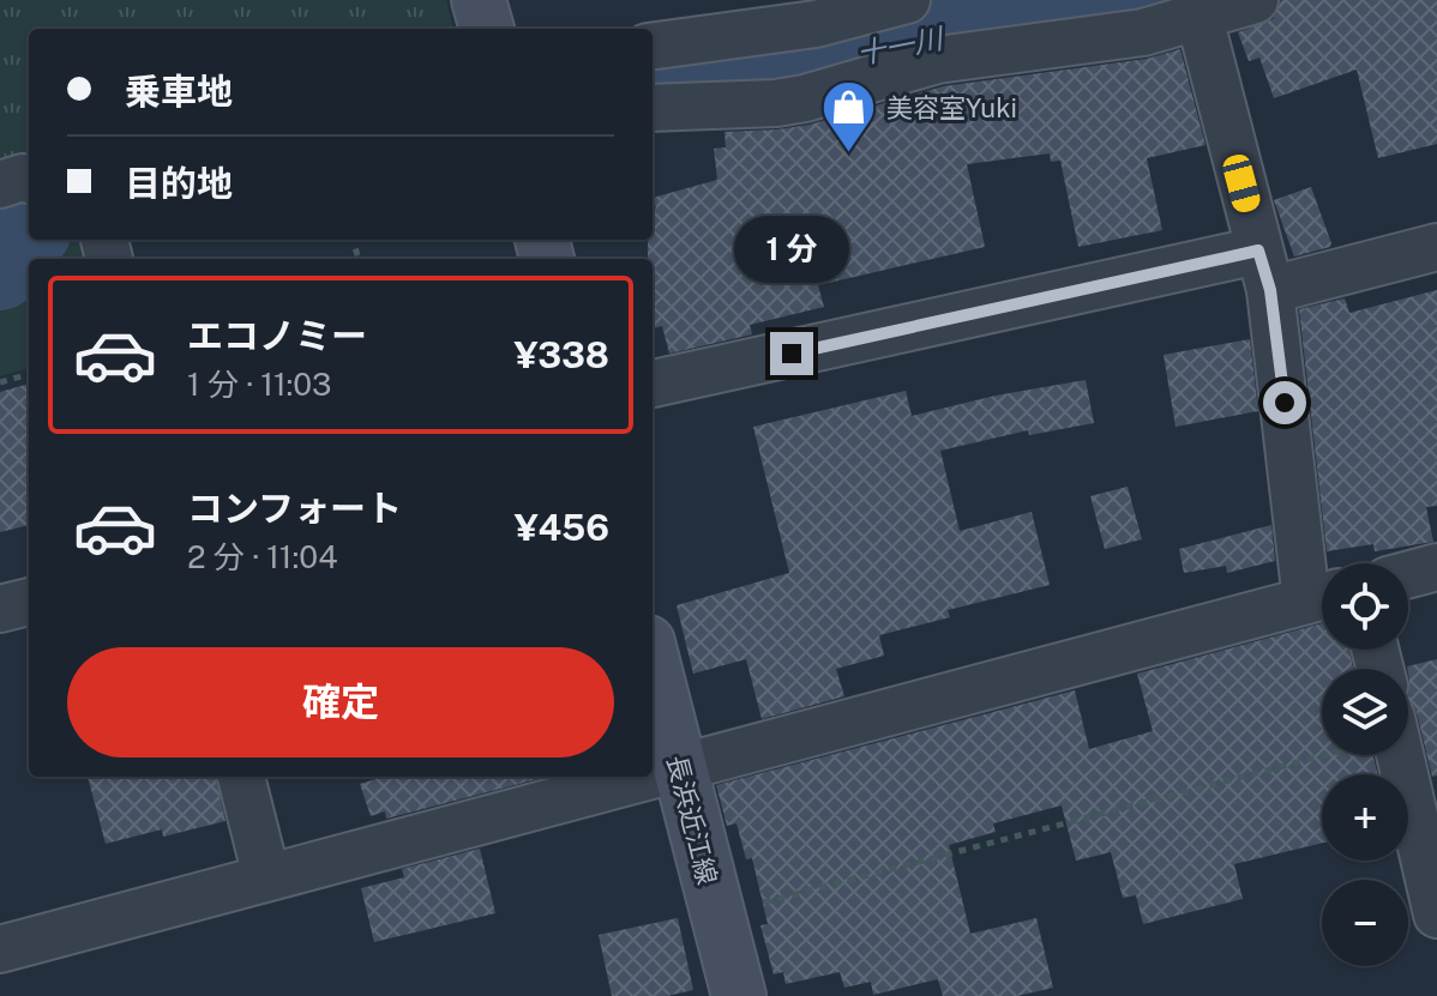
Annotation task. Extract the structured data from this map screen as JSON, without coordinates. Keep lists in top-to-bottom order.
{
  "streets": {
    "main road": ["長浜近江線"]
  },
  "water": ["十一川"],
  "places": {
    "shop": ["美容室Yuki"]
  },
  "page": {
    "banner": ["乗車地", "目的地"],
    "bubble": "1 分",
    "list": [
      {
        "name": "エコノミー",
        "note": "1 分 · 11:03",
        "value": "¥338"
      },
      {
        "name": "コンフォート",
        "note": "2 分 · 11:04",
        "value": "¥456"
      }
    ],
    "map_buttons": ["+", "−"],
    "buttons": "確定"
  }
}
